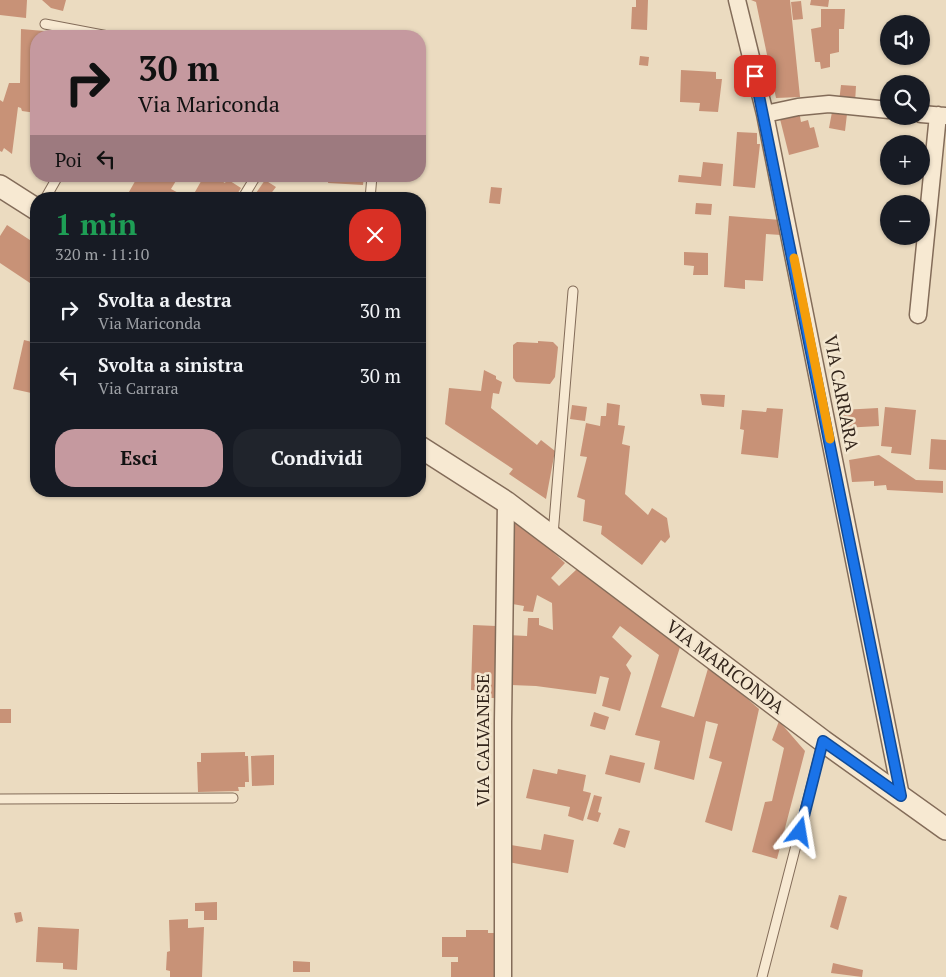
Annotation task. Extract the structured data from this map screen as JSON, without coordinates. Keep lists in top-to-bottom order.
{
  "streets": {
    "street": ["VIA CARRARA", "VIA MARICONDA", "VIA CALVANESE"]
  },
  "crossings": [
    ["VIA CARRARA", "VIA MARICONDA"],
    ["VIA MARICONDA", "VIA CALVANESE"]
  ],
  "page": {
    "map_buttons": ["+", "−"],
    "turn": ["30 m", "Via Mariconda"],
    "then": "Poi",
    "heading": ["1 min", "320 m · 11:10"],
    "list": [
      {
        "name": "Svolta a destra",
        "note": "Via Mariconda",
        "value": "30 m"
      },
      {
        "name": "Svolta a sinistra",
        "note": "Via Carrara",
        "value": "30 m"
      }
    ],
    "buttons": ["Esci", "Condividi"]
  }
}
